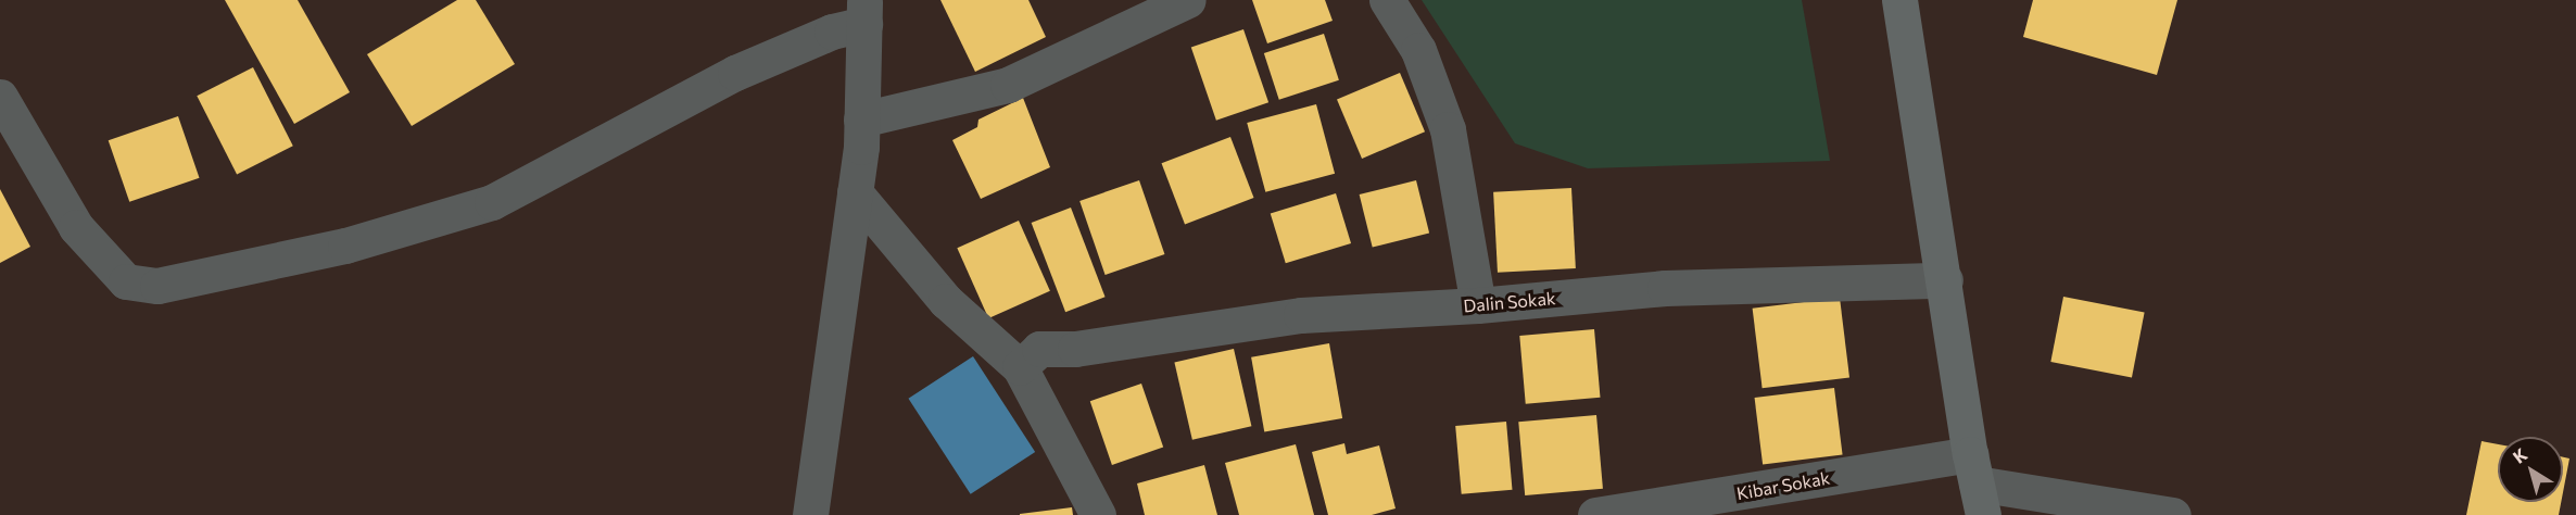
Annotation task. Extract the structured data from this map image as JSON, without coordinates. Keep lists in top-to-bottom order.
{
  "streets": {
    "street": ["Dalin Sokak", "Kibar Sokak"]
  },
  "north": "top left"
}
